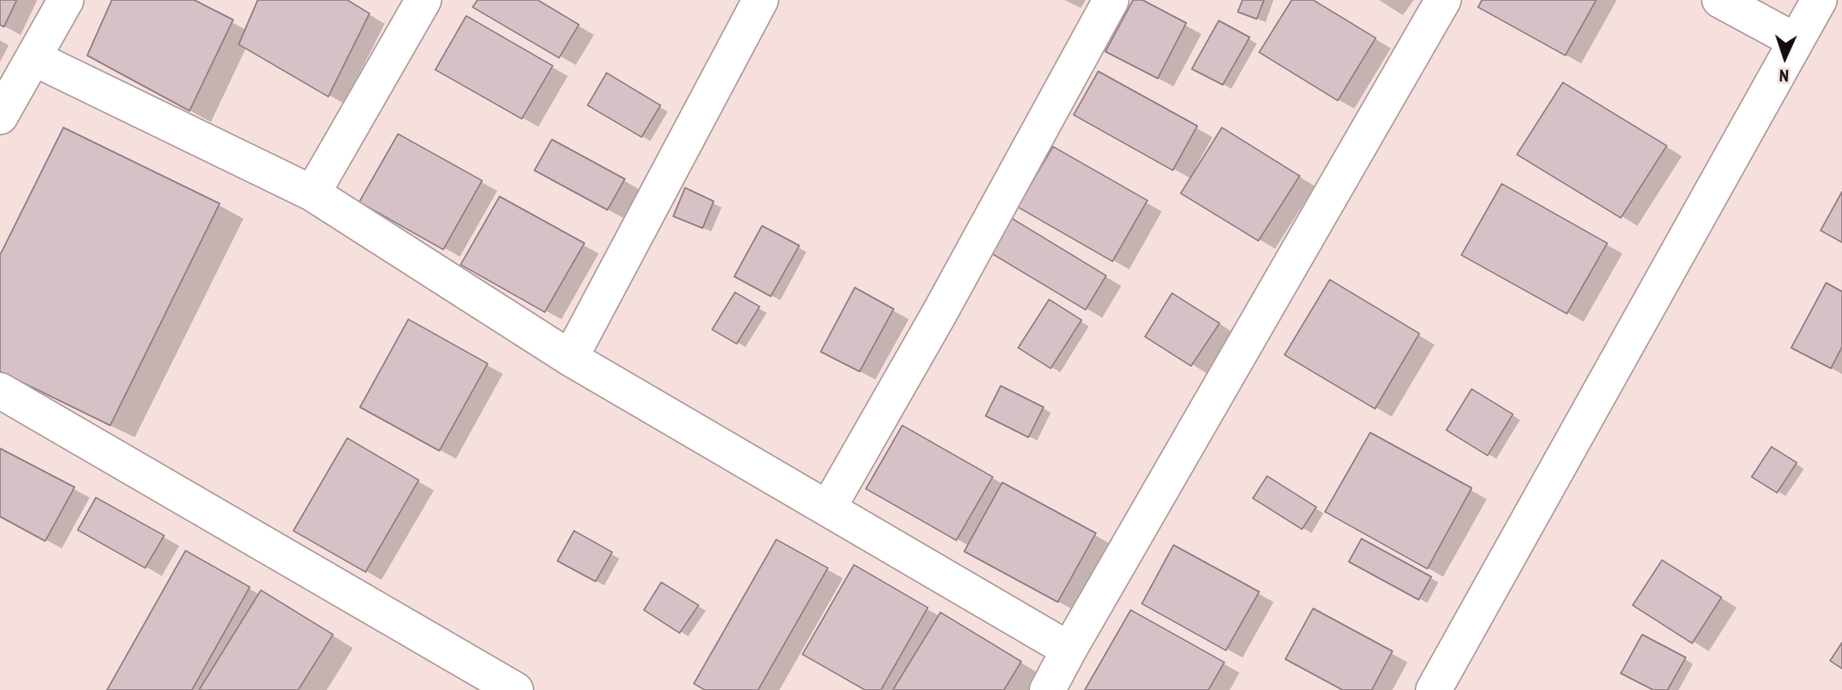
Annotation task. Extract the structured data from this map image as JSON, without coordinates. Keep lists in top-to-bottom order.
{
  "north": "bottom"
}
